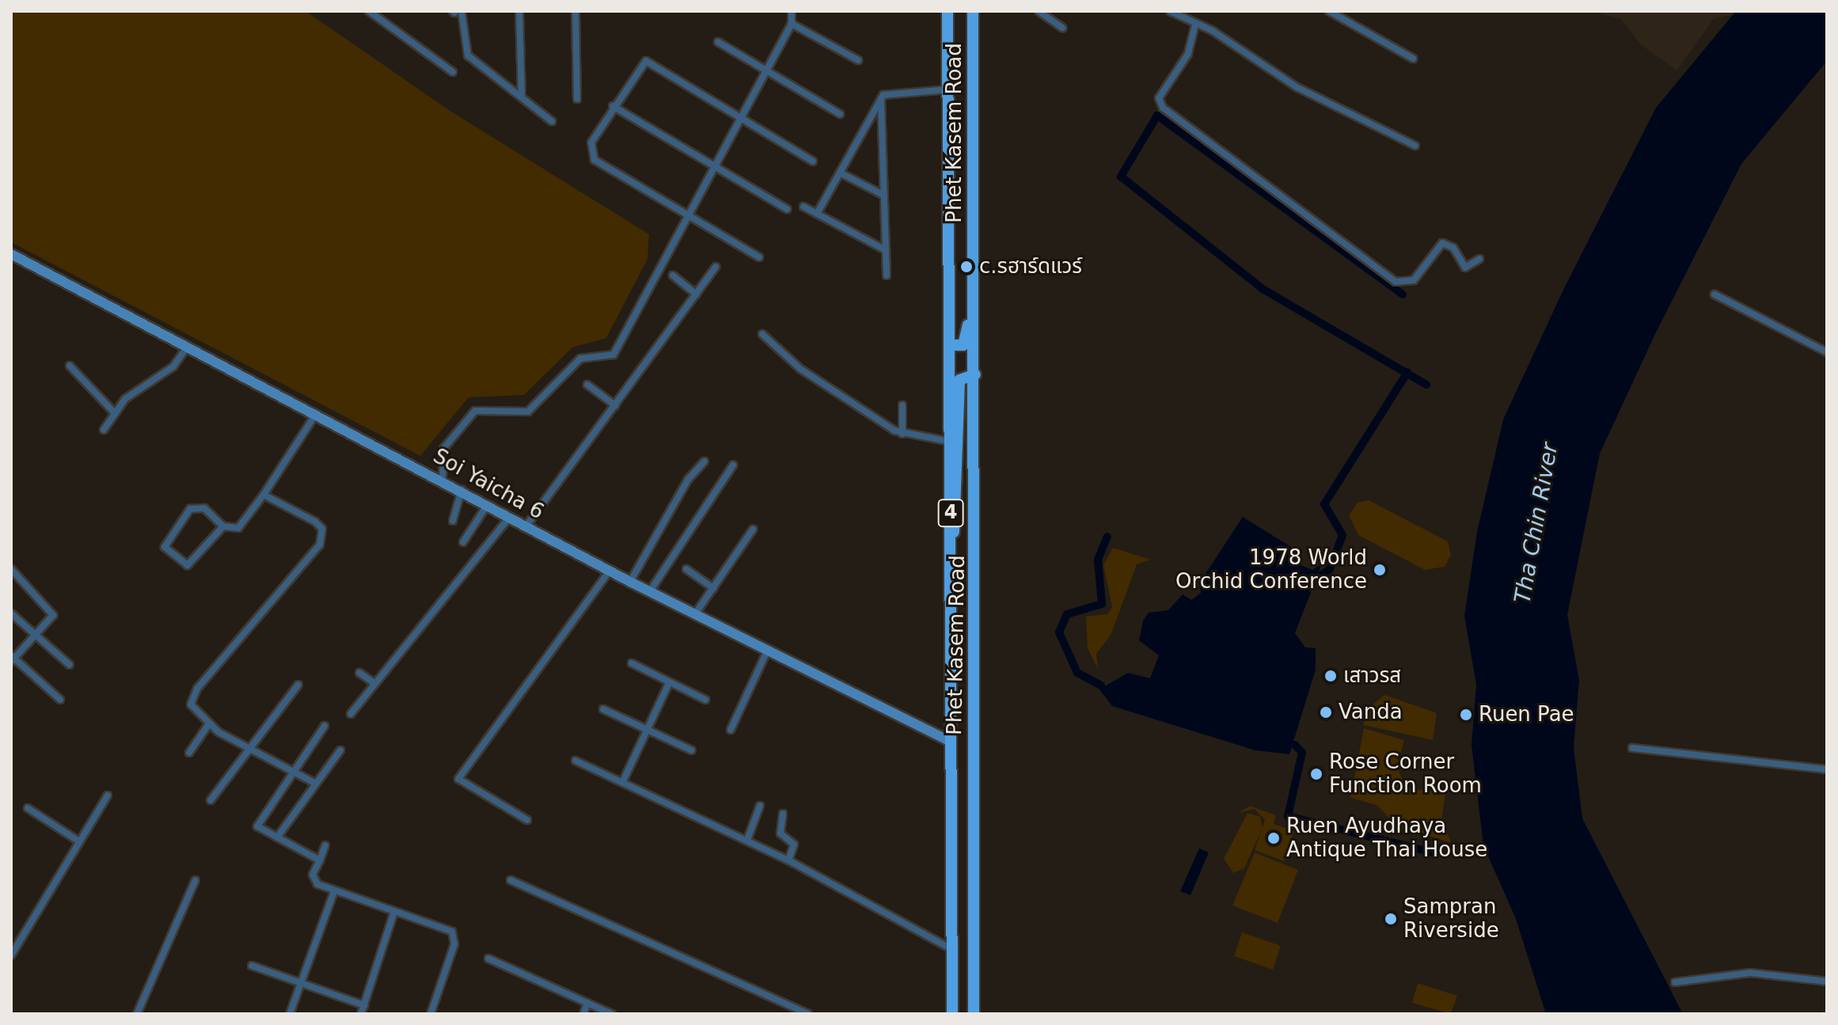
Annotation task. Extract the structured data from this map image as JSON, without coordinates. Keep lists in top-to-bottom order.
{
  "streets": {
    "main road": ["Phet Kasem Road", "4"],
    "street": ["Soi Yaicha 6"]
  },
  "crossings": [
    ["Phet Kasem Road", "Soi Yaicha 6"]
  ],
  "water": ["Tha Chin River"],
  "places": [
    "c.sฮาร์ดแวร์",
    "1978 World Orchid Conference",
    "เสาวรส",
    "Vanda",
    "Ruen Pae",
    "Rose Corner Function Room",
    "Ruen Ayudhaya Antique Thai House",
    "Sampran Riverside"
  ]
}
